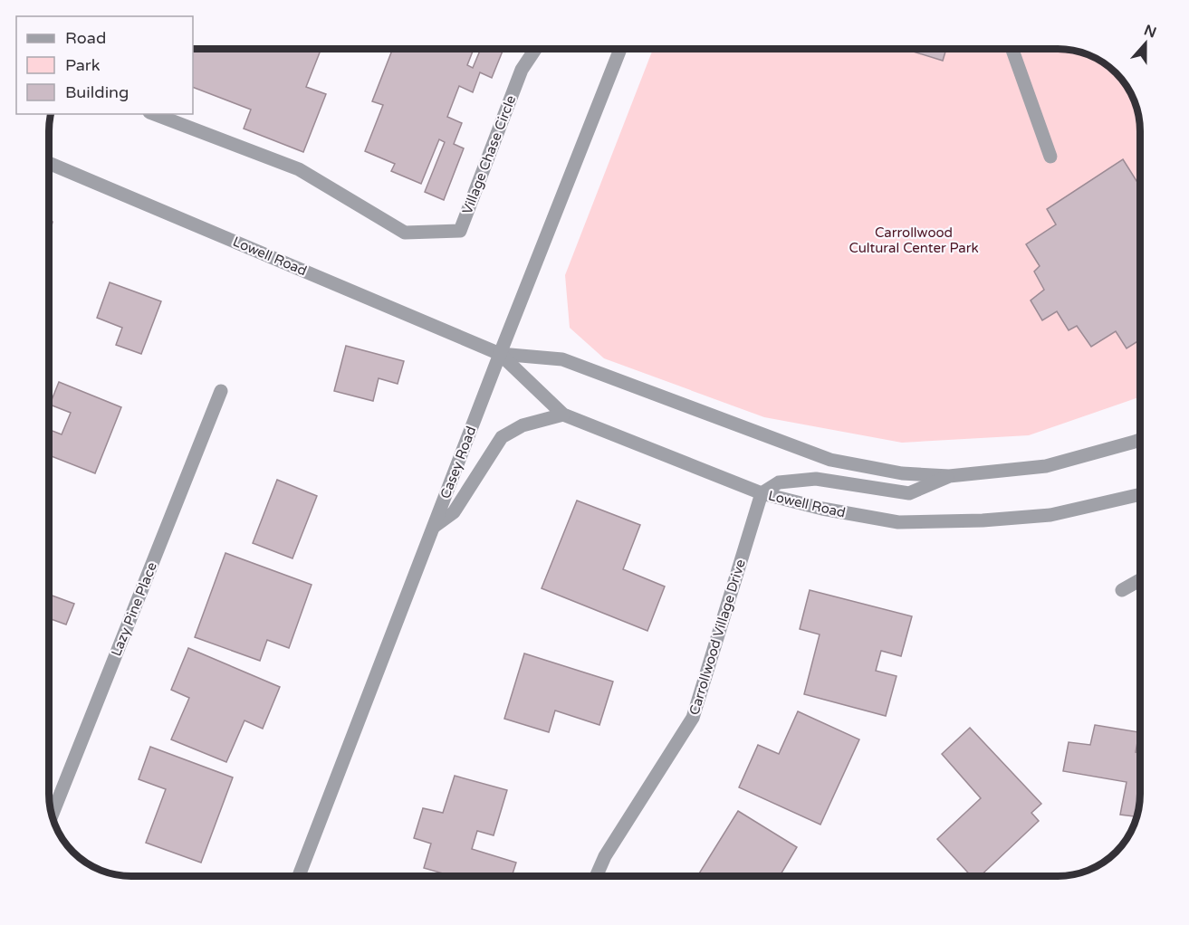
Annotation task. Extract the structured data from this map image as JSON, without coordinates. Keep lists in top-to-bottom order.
{
  "streets": {
    "street": [
      "Village Chase Circle",
      "Lowell Road",
      "Casey Road",
      "Lazy Pine Place",
      "Carrollwood Village Drive"
    ]
  },
  "crossings": [
    ["Lowell Road", "Casey Road"],
    ["Lowell Road", "Carrollwood Village Drive"]
  ],
  "parks": ["Carrollwood Cultural Center Park"],
  "legend": ["Road", "Park", "Building"],
  "north": "top"
}
